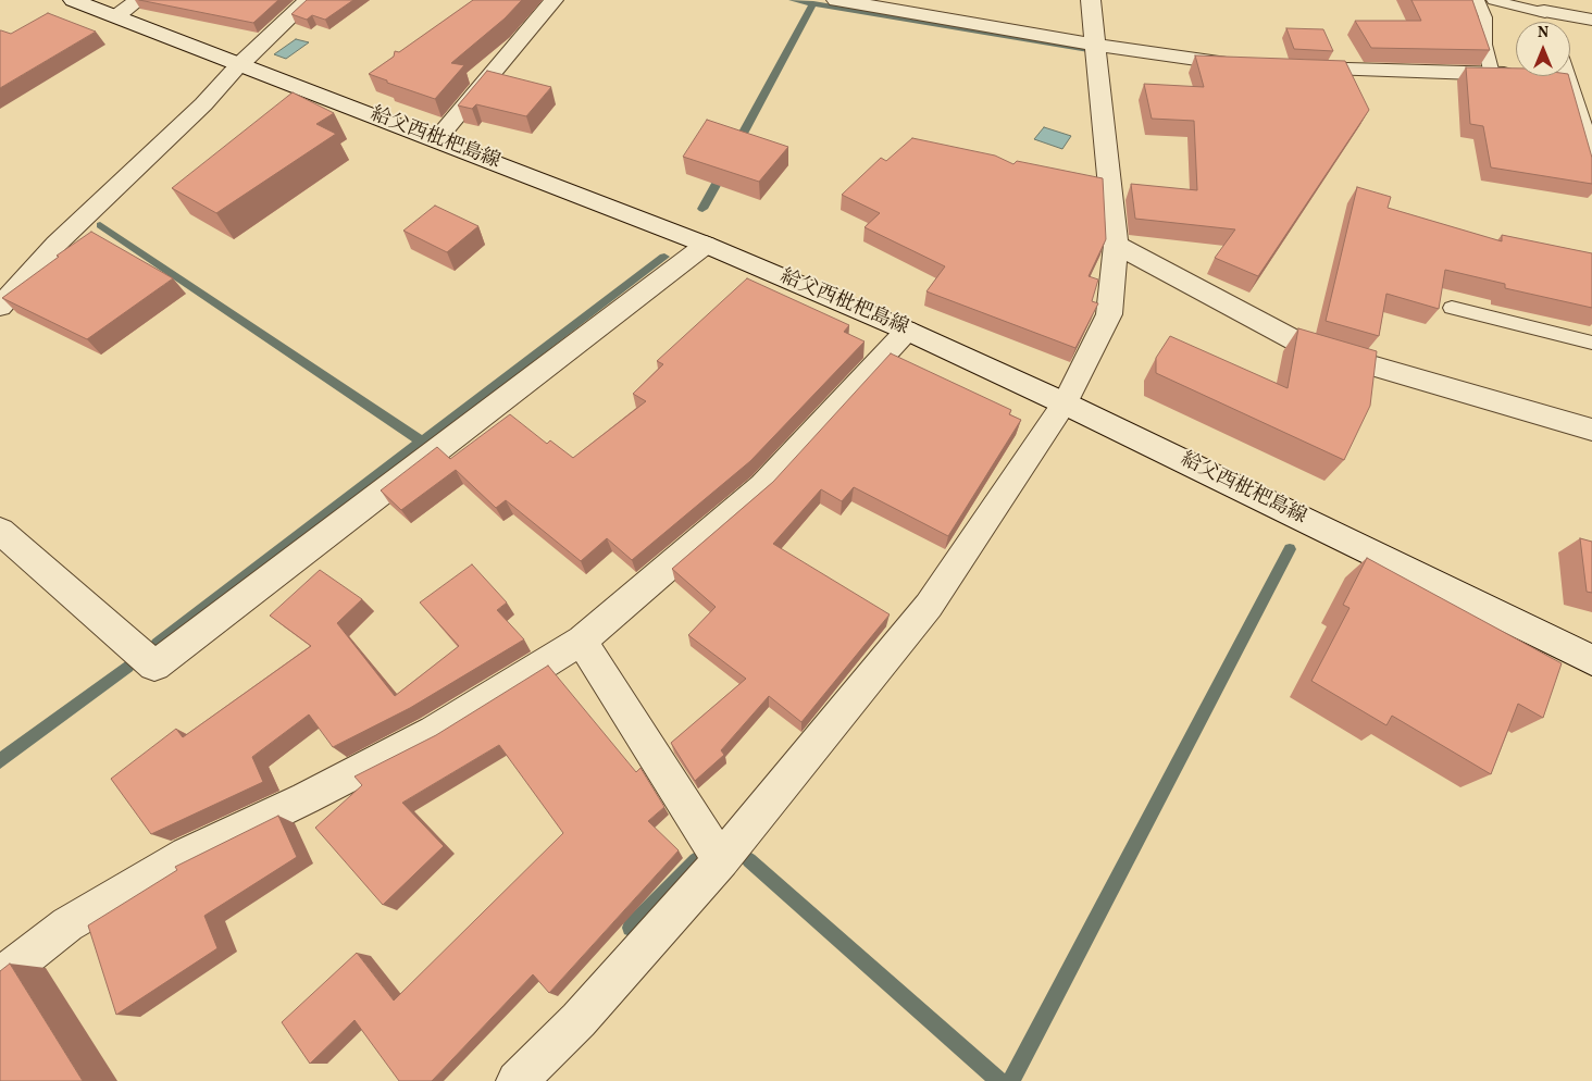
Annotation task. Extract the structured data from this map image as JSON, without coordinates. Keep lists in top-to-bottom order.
{
  "streets": {
    "street": ["給父西枇杷島線"]
  },
  "north": "top"
}
